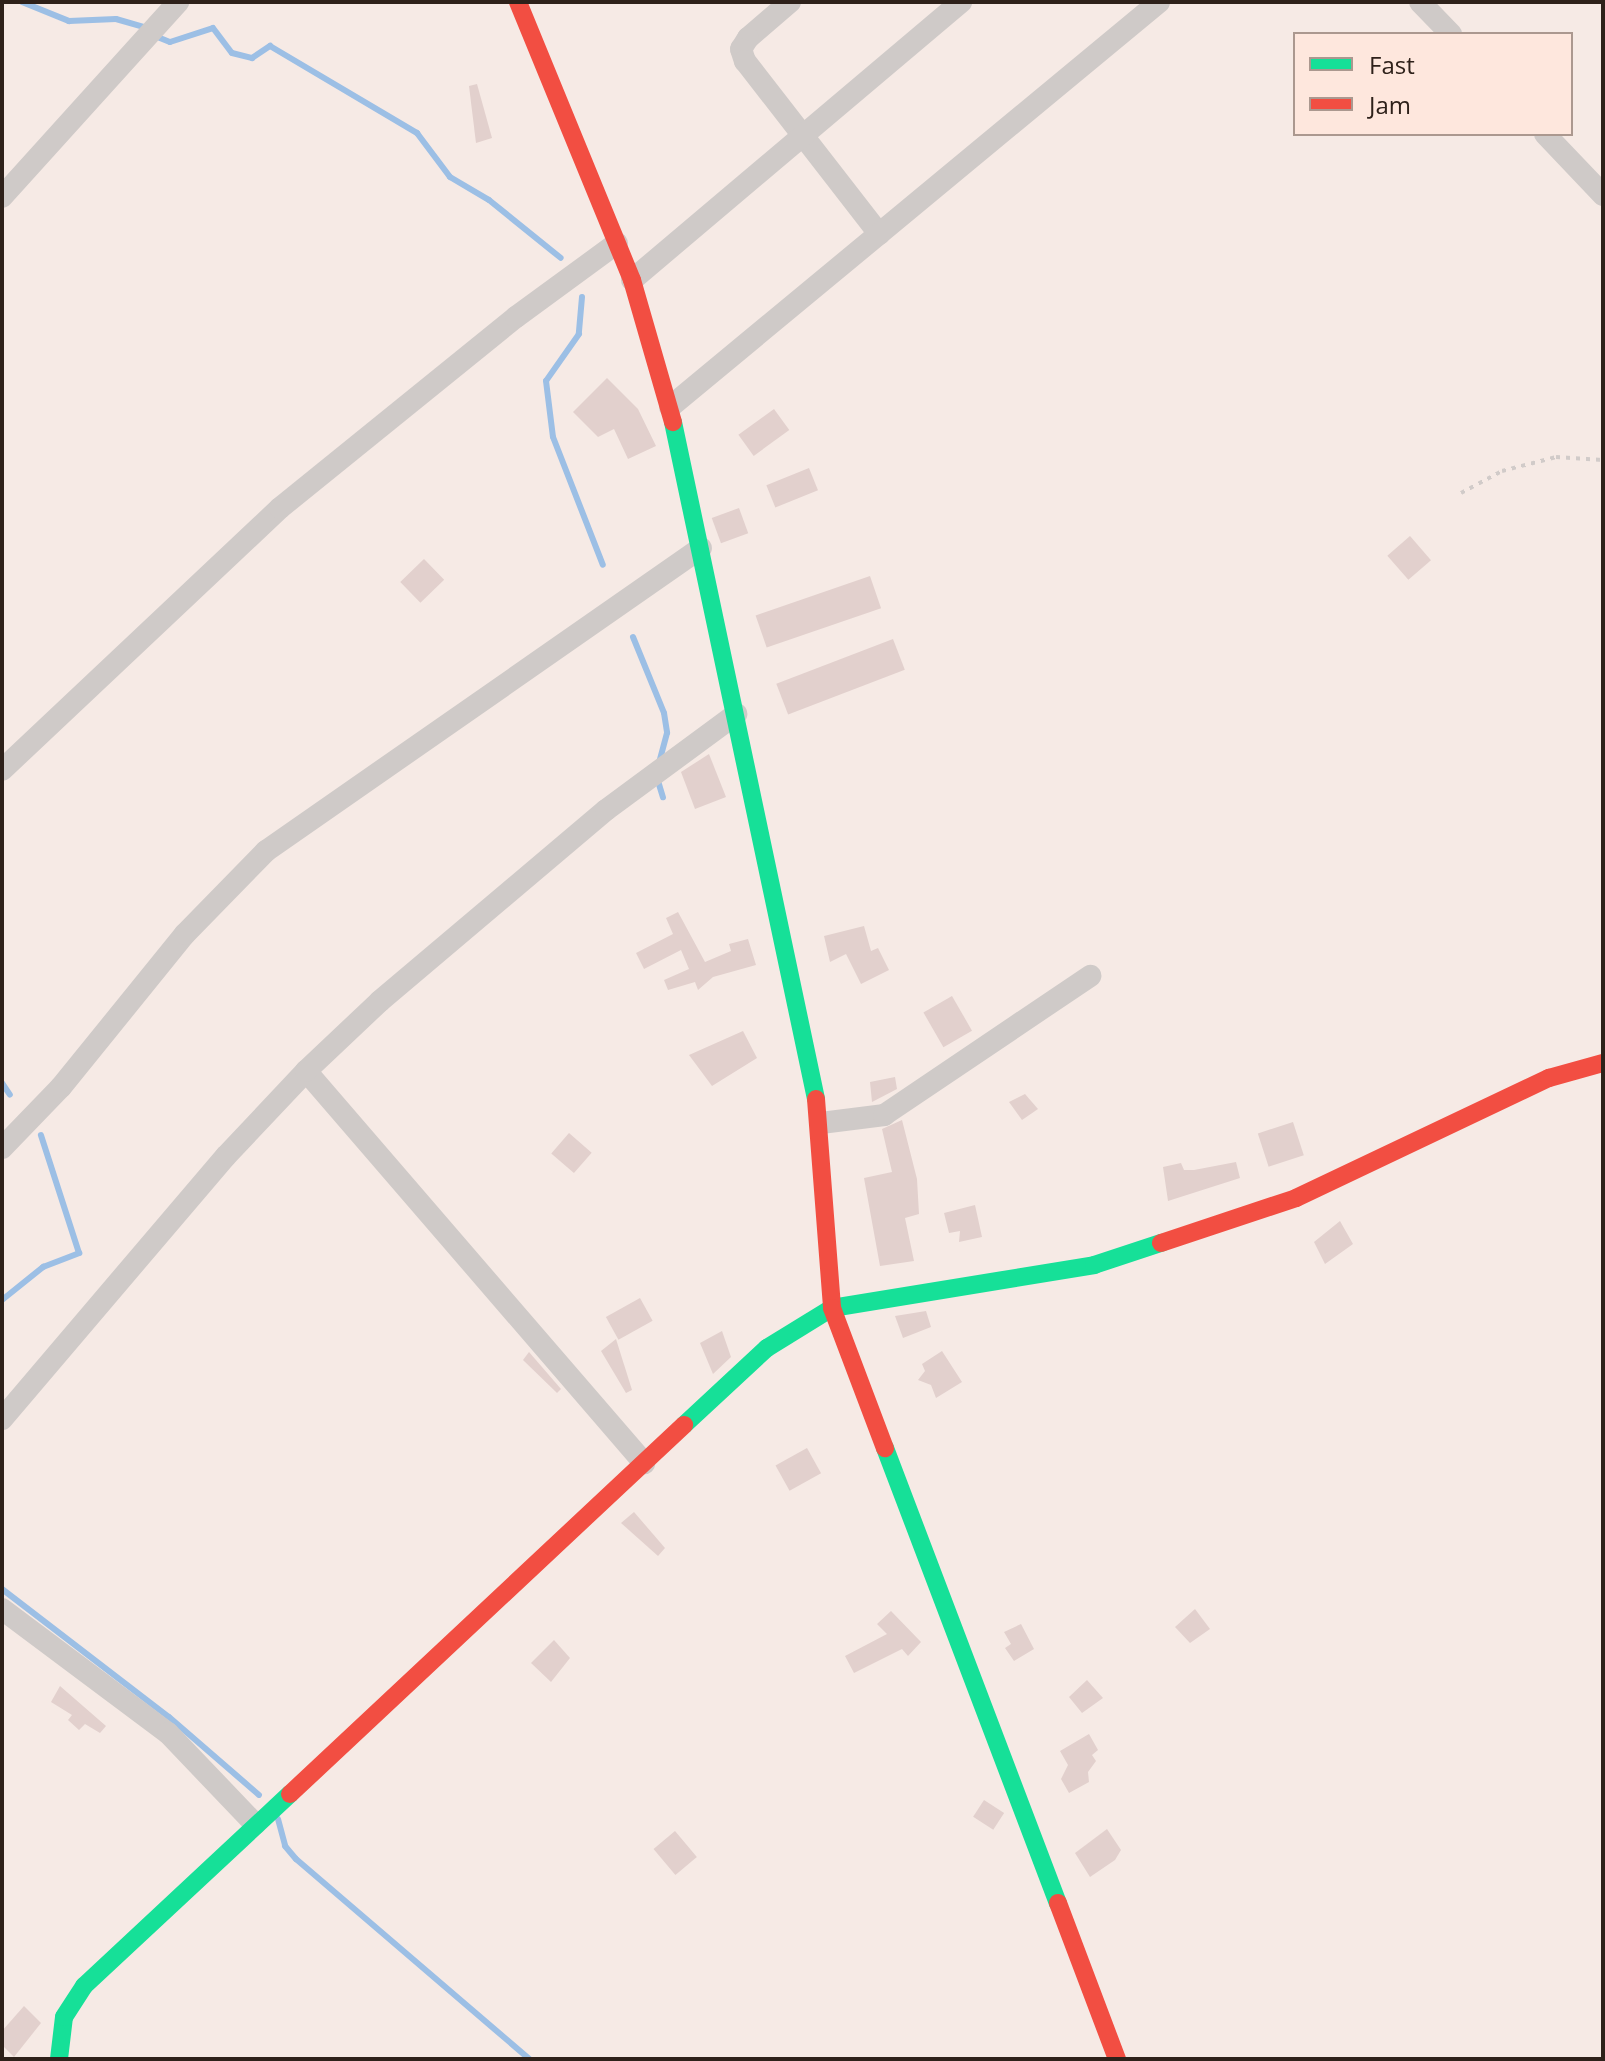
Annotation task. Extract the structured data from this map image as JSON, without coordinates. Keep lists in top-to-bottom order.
{
  "legend": ["Fast", "Jam"]
}
